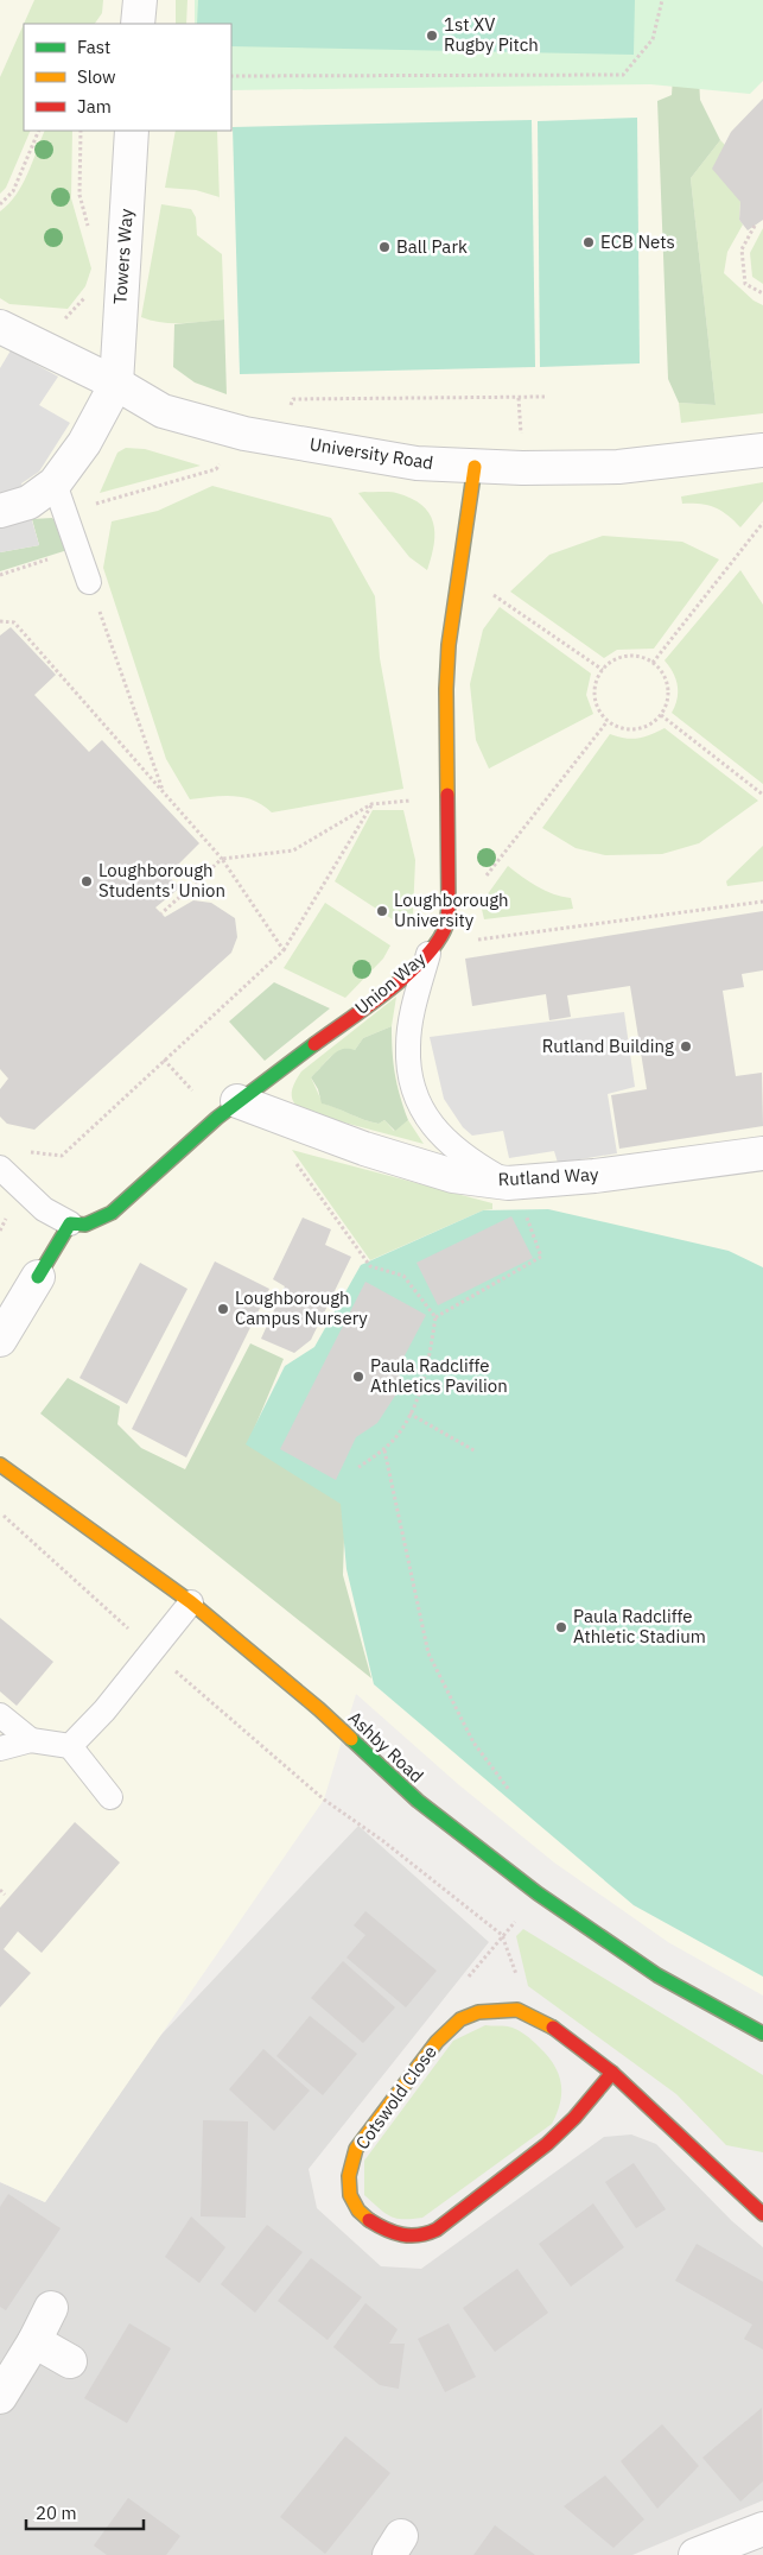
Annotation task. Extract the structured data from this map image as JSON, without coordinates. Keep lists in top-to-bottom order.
{
  "streets": {
    "street": [
      "Towers Way",
      "University Road",
      "Union Way",
      "Rutland Way",
      "Ashby Road",
      "Cotswold Close"
    ]
  },
  "crossings": [
    ["Towers Way", "University Road"],
    ["University Road", "Union Way"],
    ["Union Way", "Rutland Way"]
  ],
  "places": [
    "1st XV Rugby Pitch",
    "ECB Nets",
    "Ball Park",
    "Loughborough Students' Union",
    "Loughborough University",
    "Rutland Building",
    "Loughborough Campus Nursery",
    "Paula Radcliffe Athletics Pavilion",
    "Paula Radcliffe Athletic Stadium"
  ],
  "legend": ["Fast", "Slow", "Jam"],
  "scale_bar": "20 m"
}
